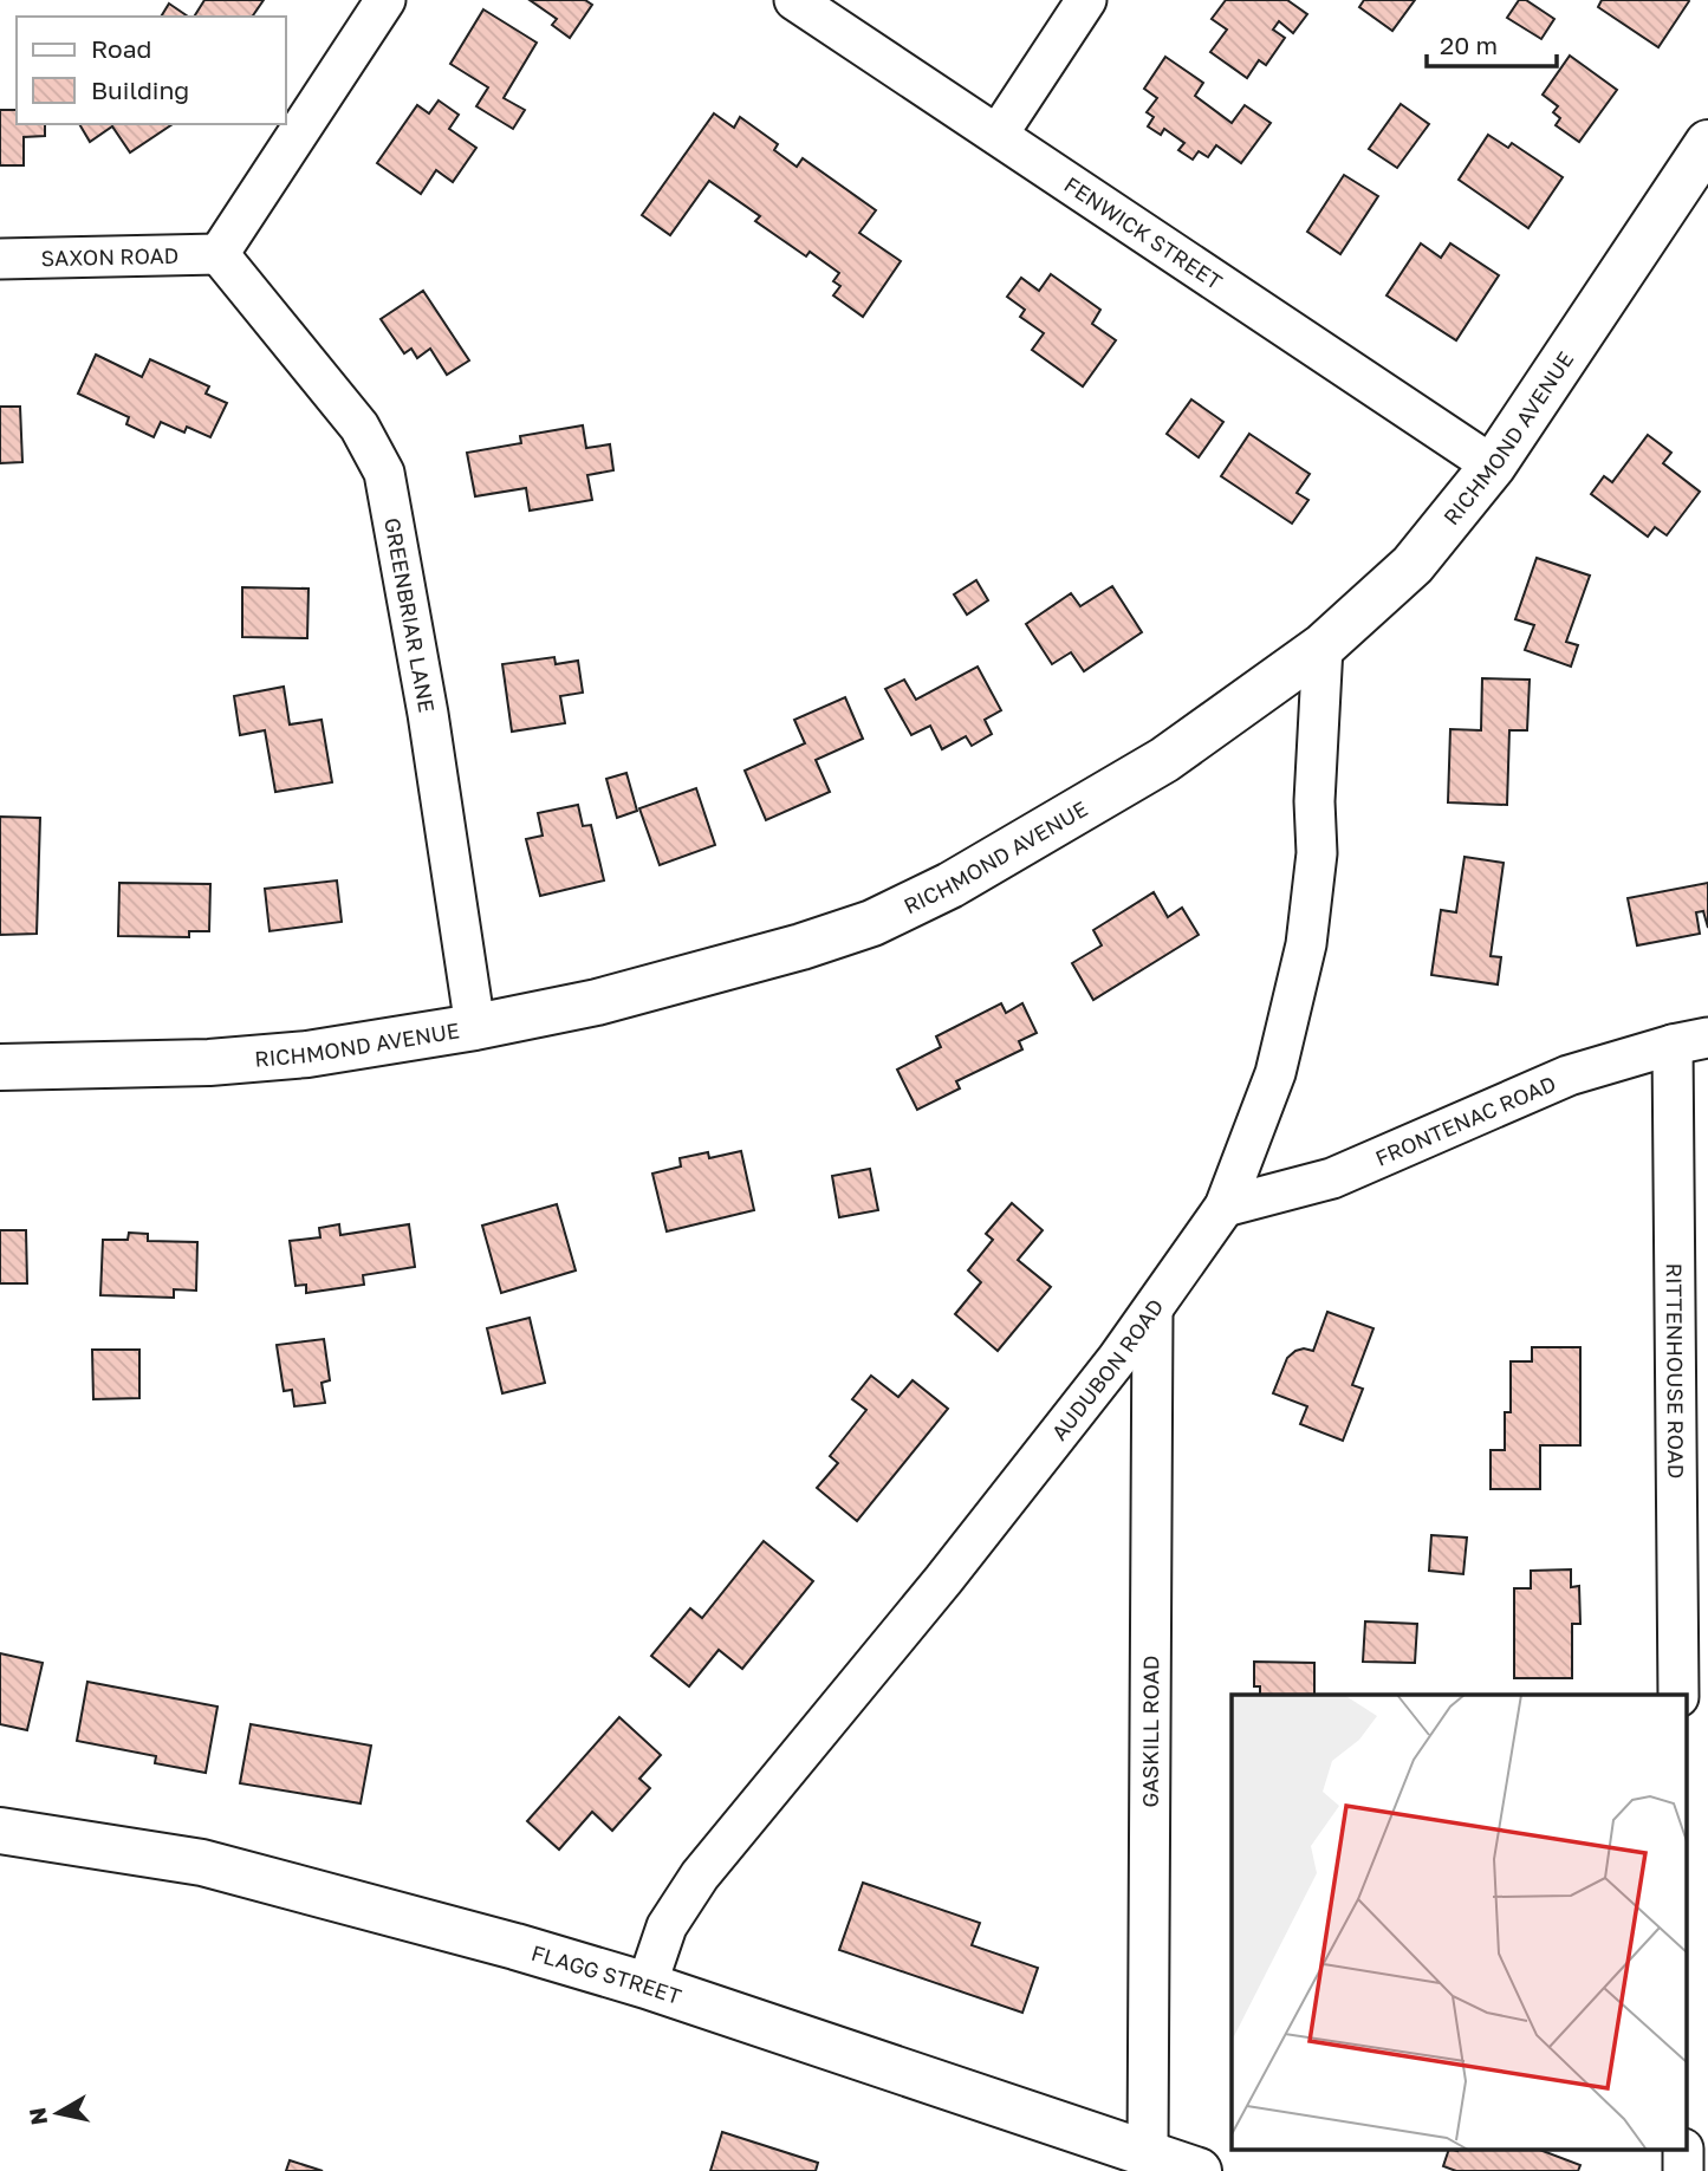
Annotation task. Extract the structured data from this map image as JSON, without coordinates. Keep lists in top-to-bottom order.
{
  "streets": {
    "street": [
      "FENWICK STREET",
      "SAXON ROAD",
      "RICHMOND AVENUE",
      "GREENBRIAR LANE",
      "FRONTENAC ROAD",
      "AUDUBON ROAD",
      "RITTENHOUSE ROAD",
      "GASKILL ROAD",
      "FLAGG STREET"
    ]
  },
  "crossings": [
    ["FENWICK STREET", "RICHMOND AVENUE"],
    ["SAXON ROAD", "GREENBRIAR LANE"],
    ["RICHMOND AVENUE", "GREENBRIAR LANE"],
    ["RICHMOND AVENUE", "AUDUBON ROAD"],
    ["FRONTENAC ROAD", "AUDUBON ROAD"],
    ["FRONTENAC ROAD", "RITTENHOUSE ROAD"],
    ["AUDUBON ROAD", "GASKILL ROAD"],
    ["AUDUBON ROAD", "FLAGG STREET"],
    ["GASKILL ROAD", "FLAGG STREET"]
  ],
  "legend": ["Road", "Building"],
  "scale_bar": "20 m",
  "north": "left"
}
